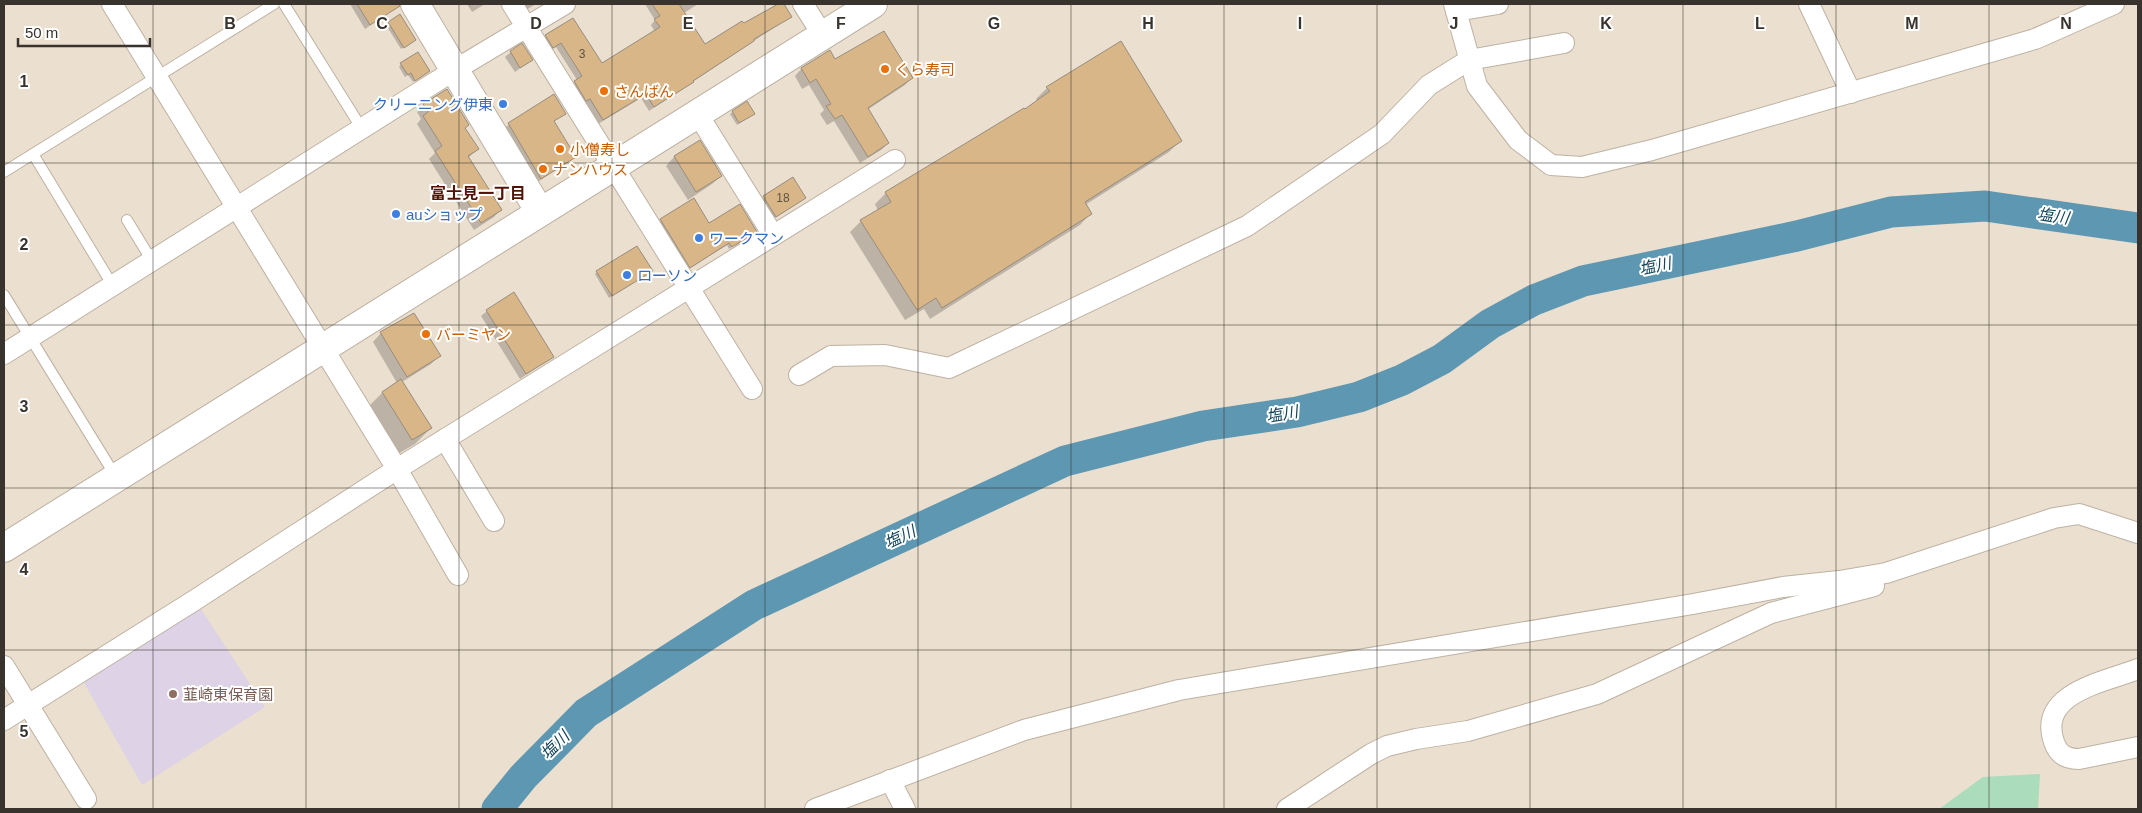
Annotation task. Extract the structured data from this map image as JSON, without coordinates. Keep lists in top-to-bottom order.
{
  "districts": ["富士見一丁目"],
  "water": ["塩川"],
  "places": [
    "くら寿司",
    "さんばん",
    "クリーニング伊東",
    "小僧寿し",
    "ナンハウス",
    "auショップ",
    "ワークマン",
    "ローソン",
    "バーミヤン",
    "韮崎東保育園"
  ],
  "house_numbers": ["3", "18"],
  "scale_bar": "50 m",
  "grid": {
    "columns": [
      "B",
      "C",
      "D",
      "E",
      "F",
      "G",
      "H",
      "I",
      "J",
      "K",
      "L",
      "M",
      "N"
    ],
    "rows": [
      "1",
      "2",
      "3",
      "4",
      "5"
    ]
  }
}
